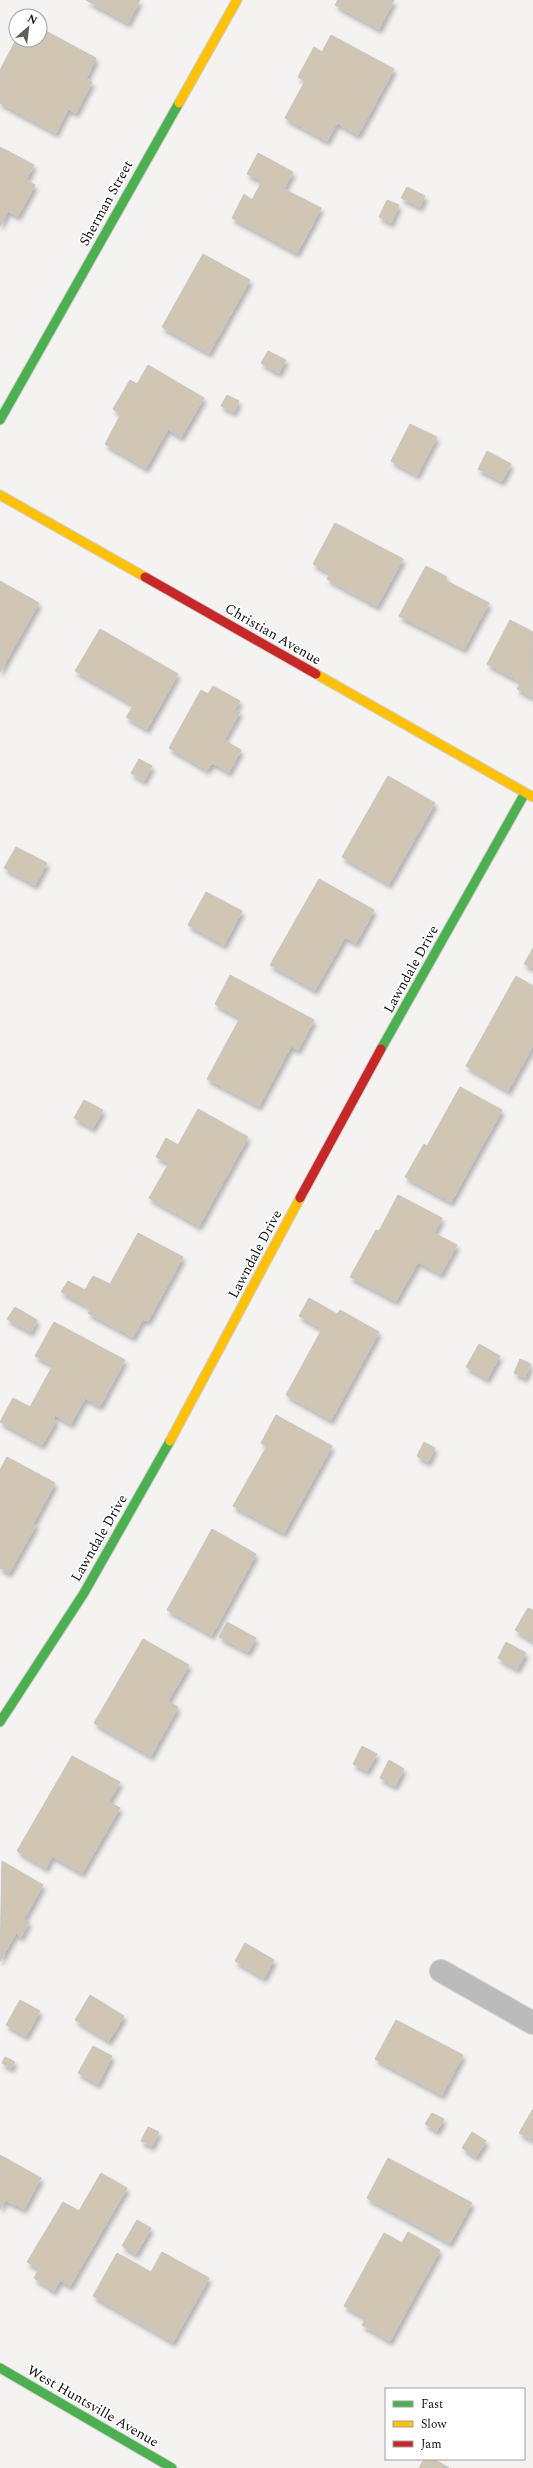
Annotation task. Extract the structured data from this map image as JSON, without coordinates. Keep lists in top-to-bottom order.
{
  "streets": {
    "street": [
      "Sherman Street",
      "Christian Avenue",
      "Lawndale Drive",
      "West Huntsville Avenue"
    ]
  },
  "crossings": [
    ["Christian Avenue", "Lawndale Drive"]
  ],
  "legend": ["Fast", "Slow", "Jam"],
  "north": "top right"
}
